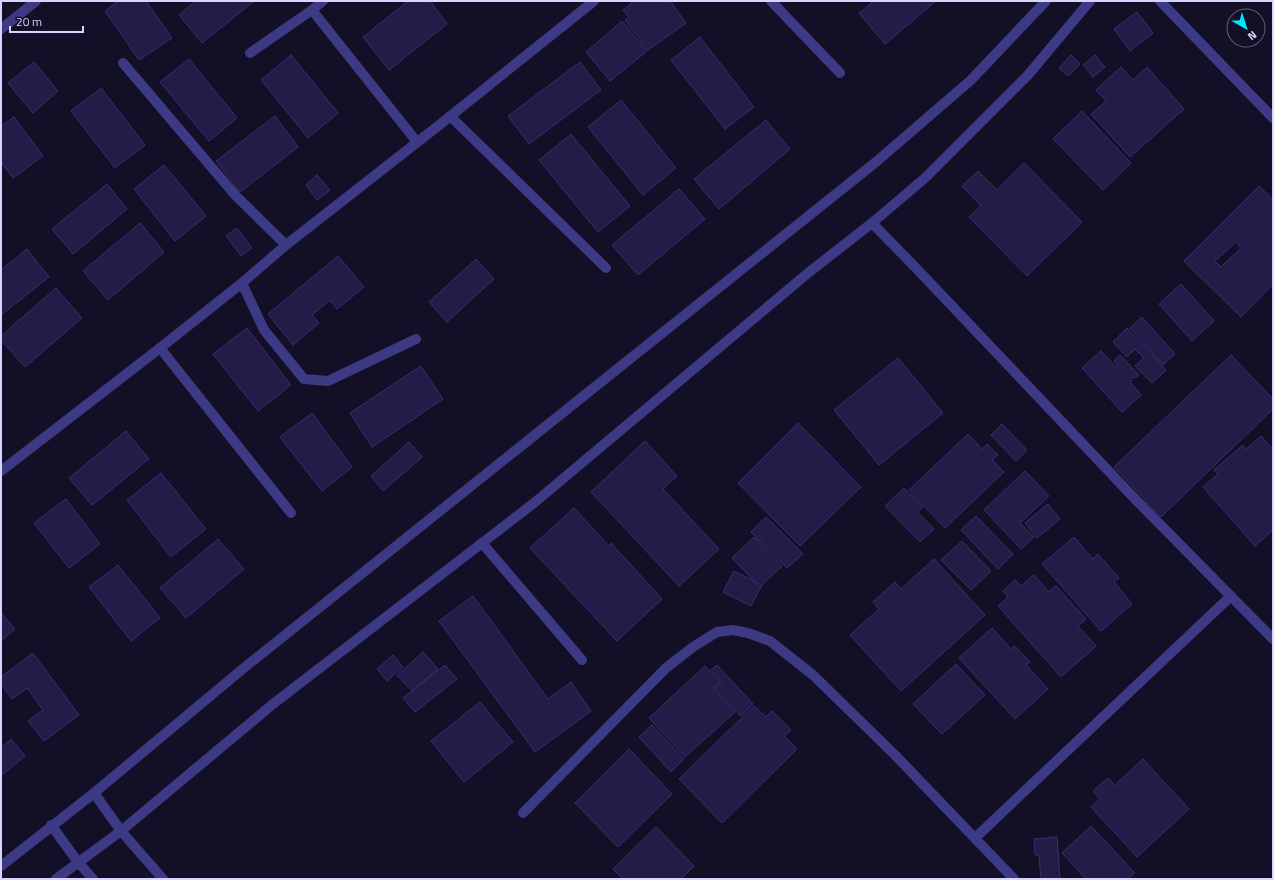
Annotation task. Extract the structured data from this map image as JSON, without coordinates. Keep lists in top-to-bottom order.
{
  "scale_bar": "20 m",
  "north": "bottom right"
}
